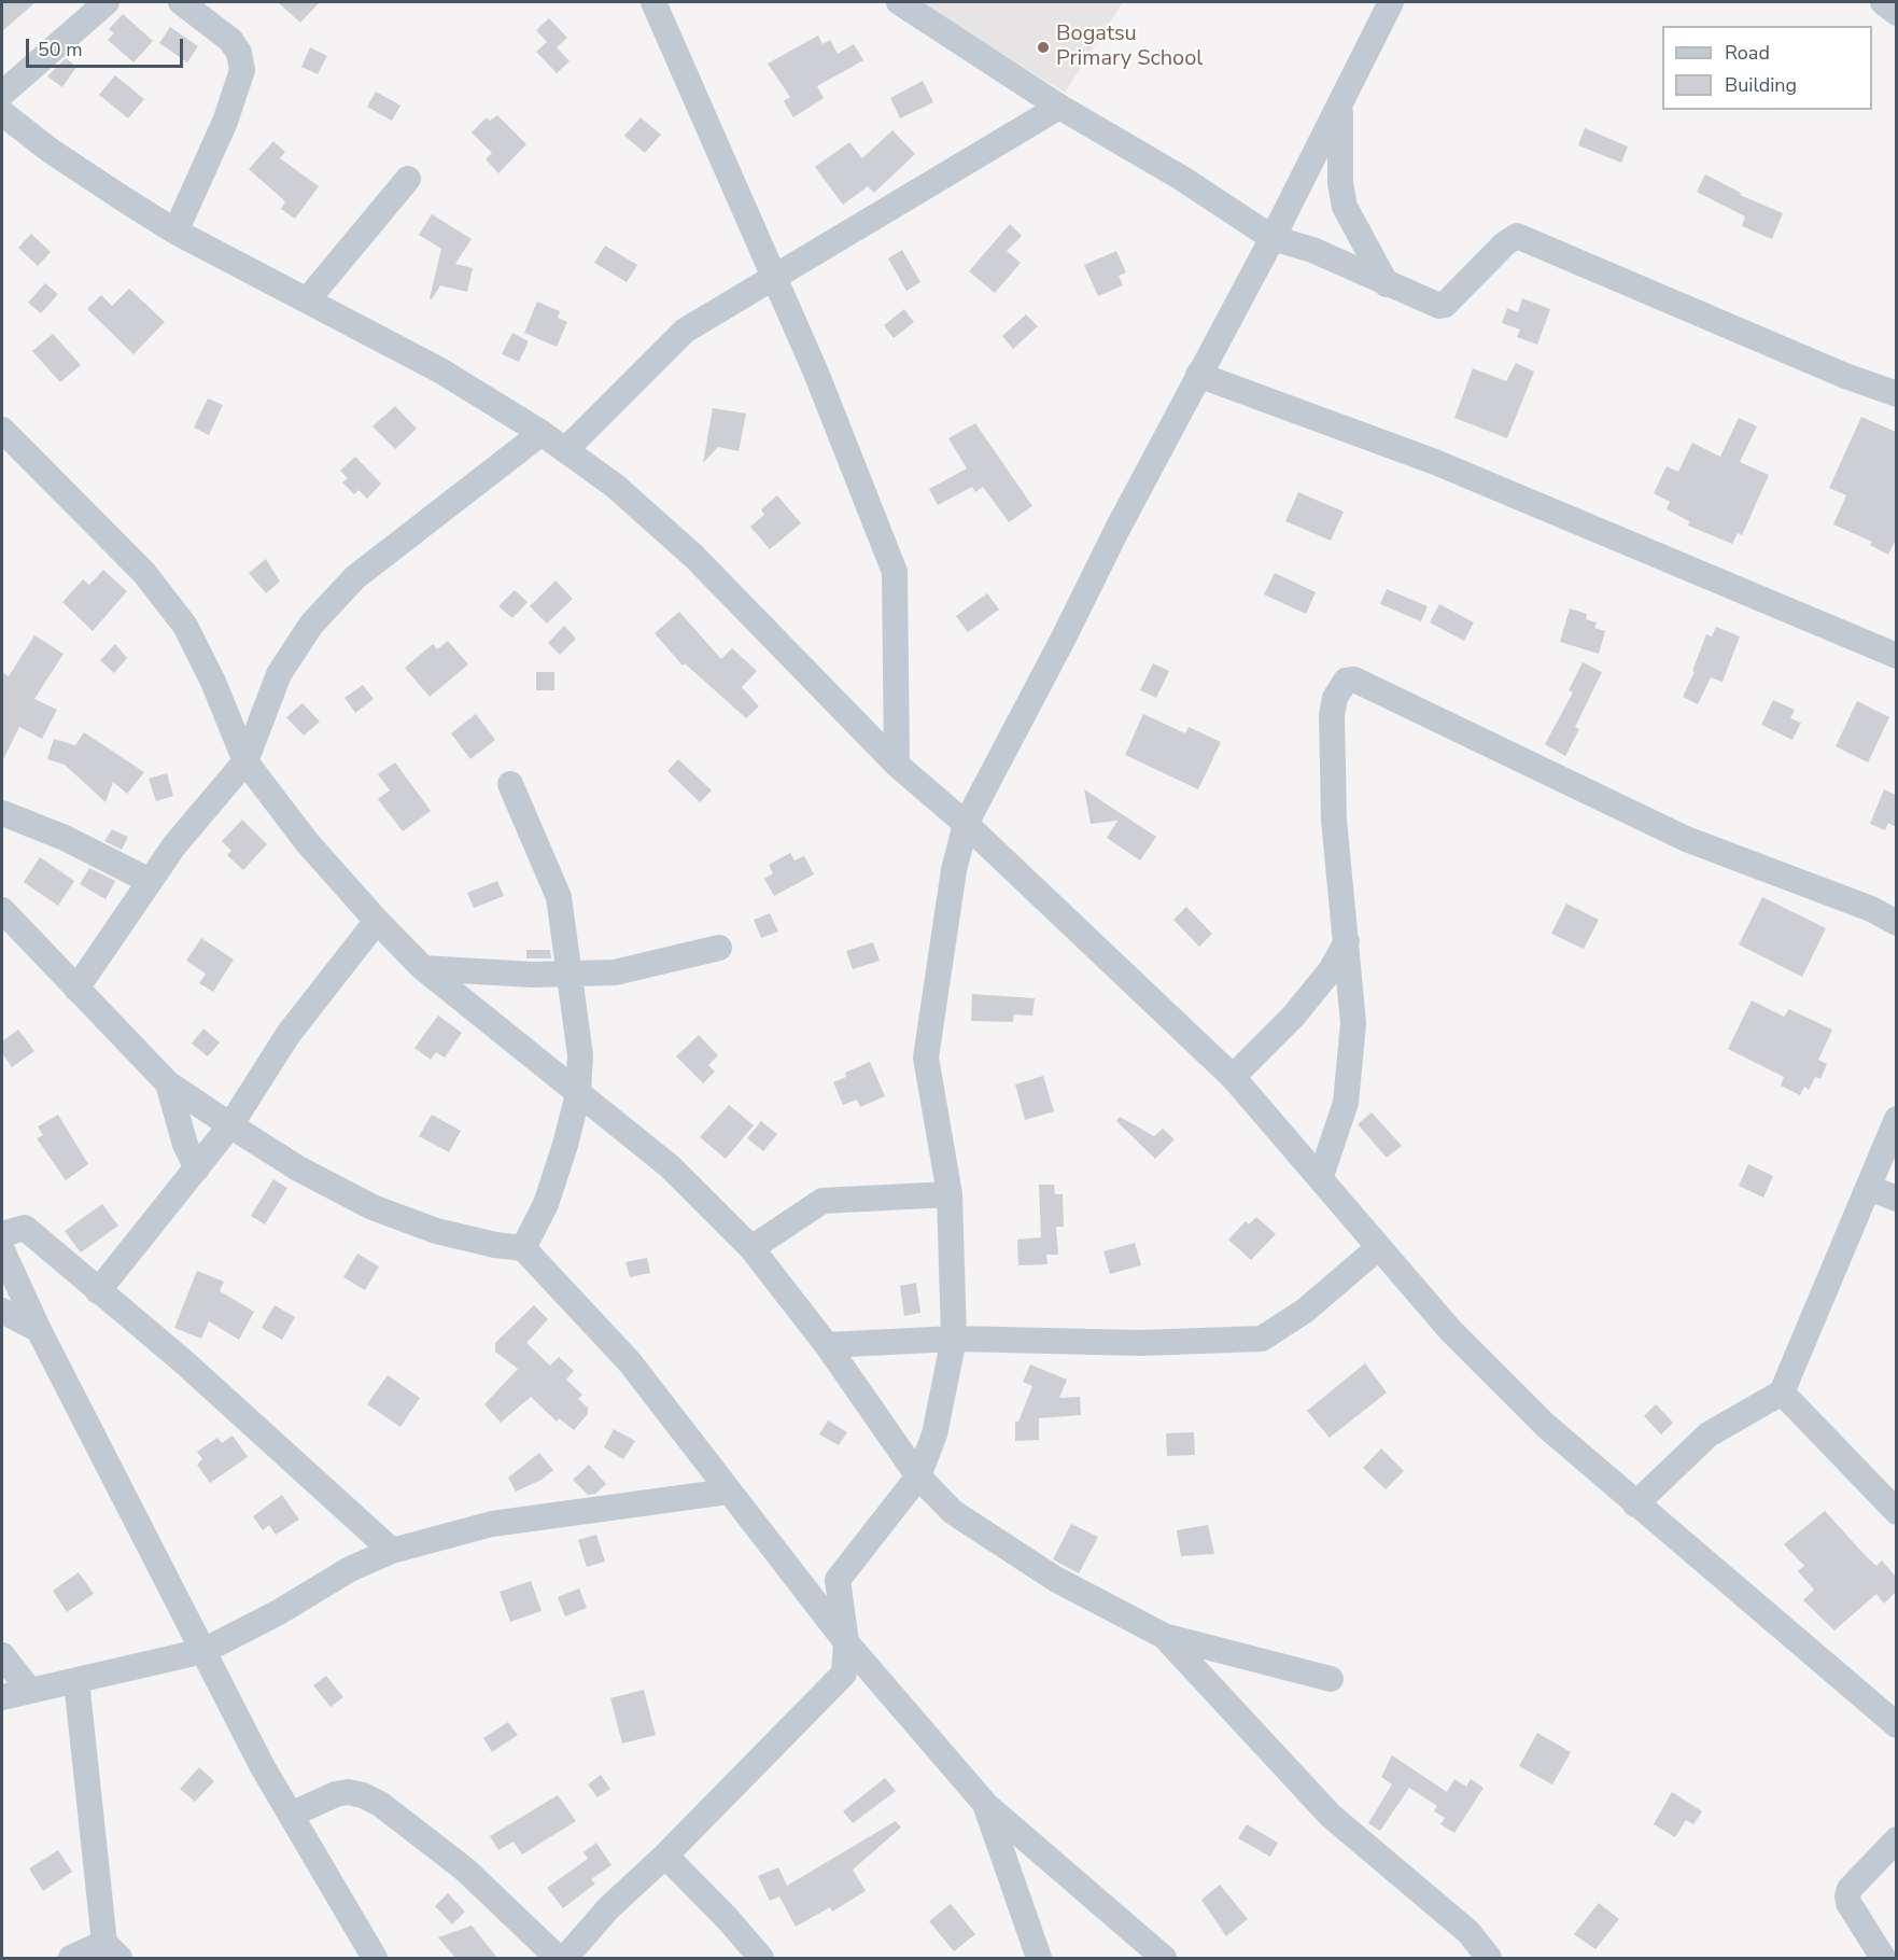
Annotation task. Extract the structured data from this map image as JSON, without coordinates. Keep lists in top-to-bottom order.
{
  "places": ["Bogatsu Primary School"],
  "legend": ["Road", "Building"],
  "scale_bar": "50 m"
}
